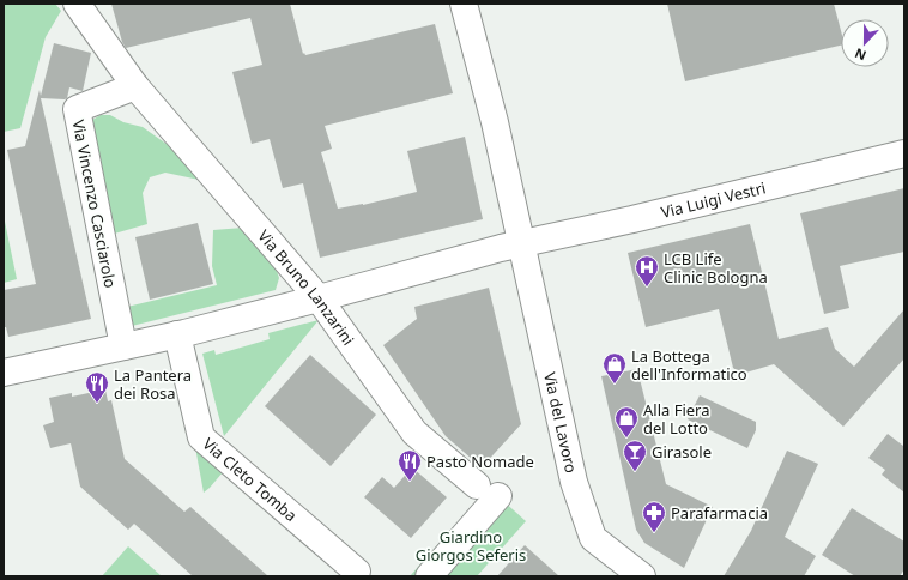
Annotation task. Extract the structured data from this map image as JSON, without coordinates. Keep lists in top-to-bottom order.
{
  "streets": {
    "street": [
      "Via Luigi Vestri",
      "Via Vincenzo Casciarolo",
      "Via Bruno Lanzarini",
      "Via del Lavoro",
      "Via Cleto Tomba"
    ]
  },
  "crossings": [
    ["Via Luigi Vestri", "Via del Lavoro"],
    ["Via Vincenzo Casciarolo", "Via Bruno Lanzarini"]
  ],
  "parks": ["Giardino Giorgos Seferis"],
  "places": {
    "hospital": ["LCB Life Clinic Bologna"],
    "shop": ["La Bottega dell'Informatico", "Alla Fiera del Lotto"],
    "restaurant": ["La Pantera dei Rosa", "Pasto Nomade"],
    "bar": ["Girasole"],
    "pharmacy": ["Parafarmacia"]
  },
  "north": "bottom"
}
